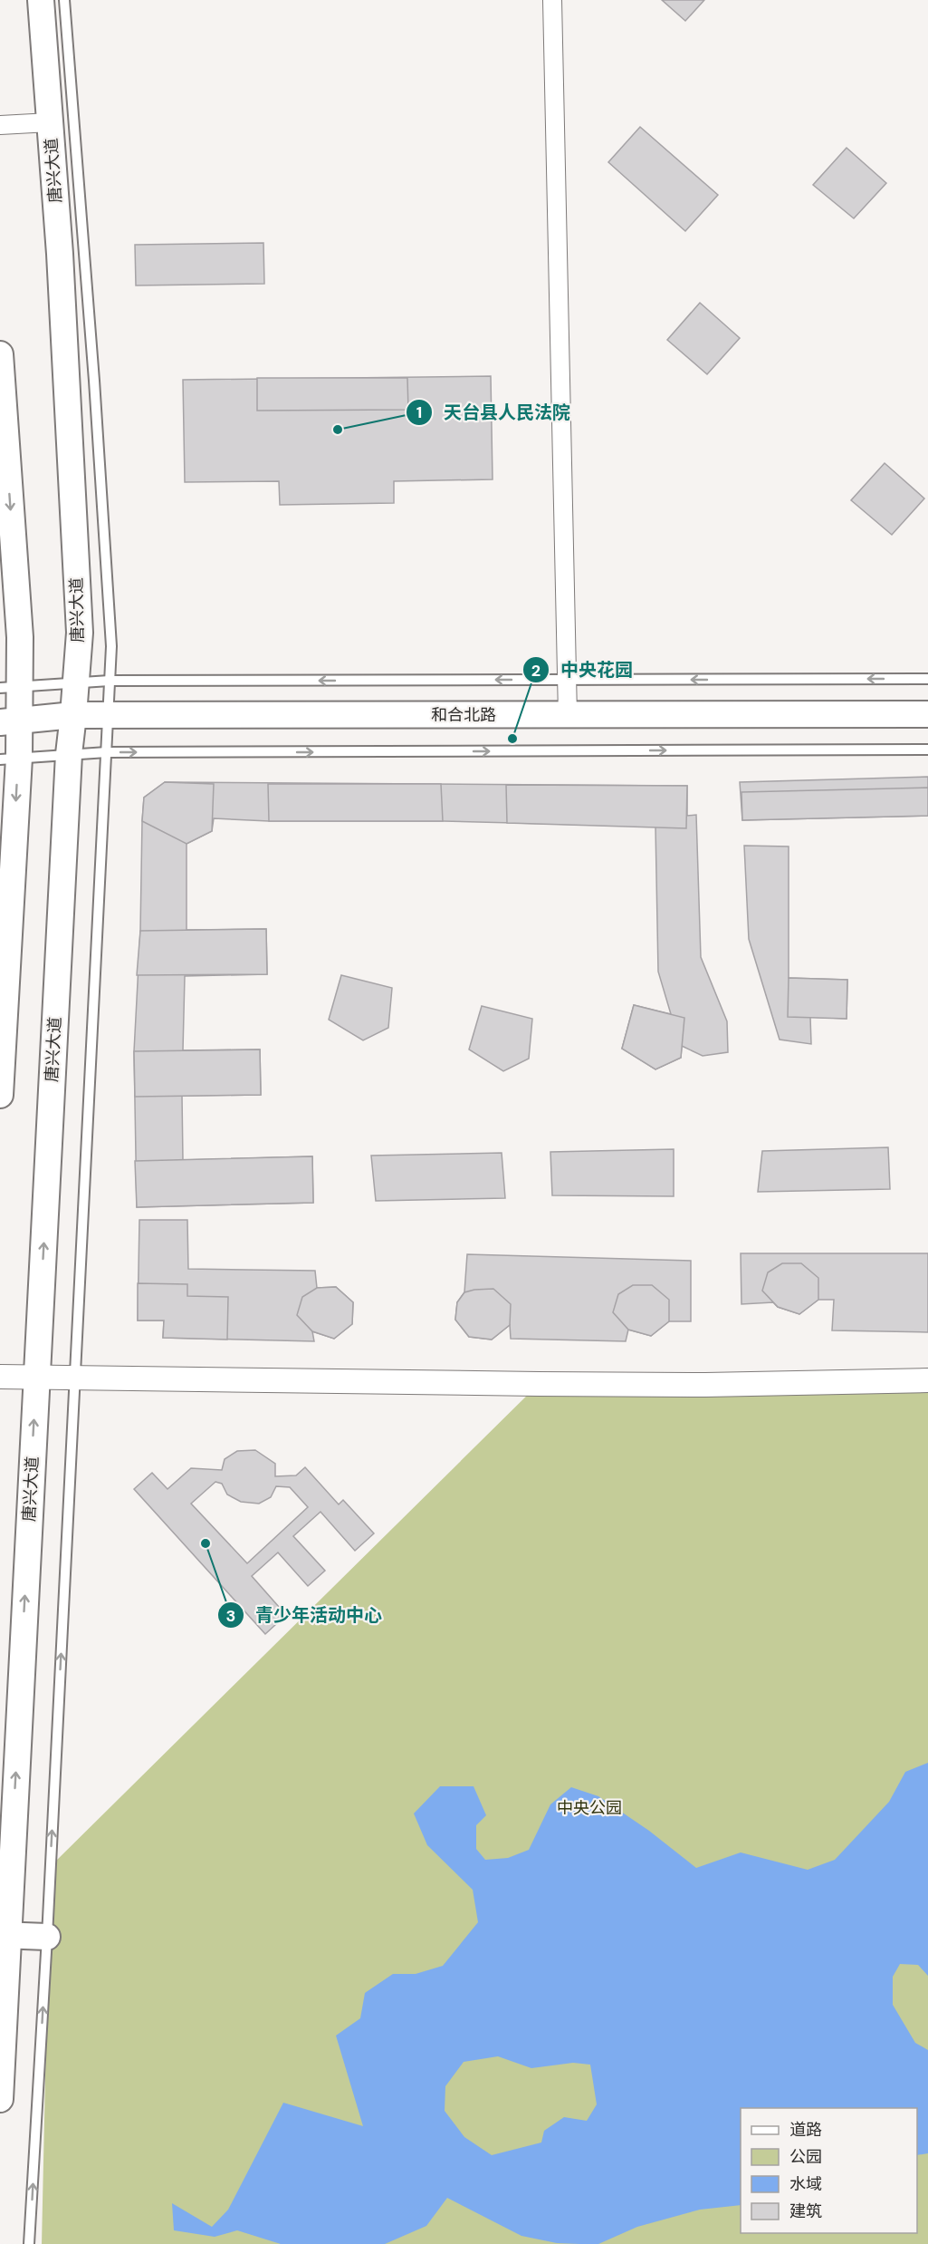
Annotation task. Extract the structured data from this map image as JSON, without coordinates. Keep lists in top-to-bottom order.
{
  "streets": {
    "main road": ["唐兴大道", "和合北路"]
  },
  "crossings": [
    ["唐兴大道", "和合北路"]
  ],
  "one_way": ["唐兴大道"],
  "parks": ["中央公园"],
  "places": ["天台县人民法院", "中央花园", "青少年活动中心"],
  "legend": [
    "道路",
    "公园",
    "水域",
    "建筑"
  ]
}
